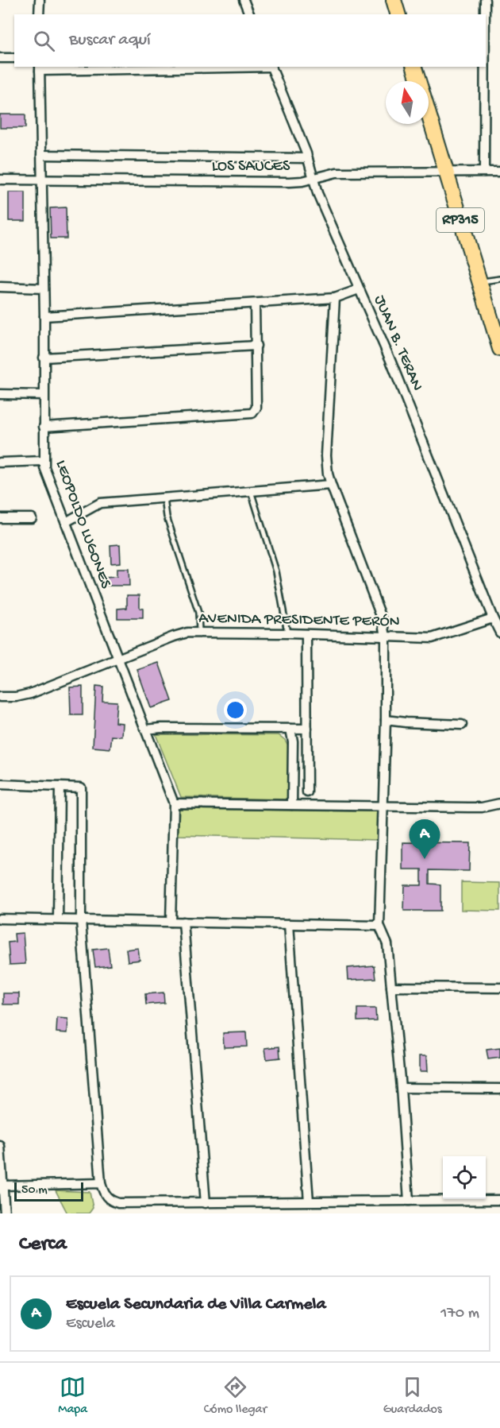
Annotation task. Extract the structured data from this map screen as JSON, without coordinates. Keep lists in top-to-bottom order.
{
  "streets": {
    "main road": ["RP315"],
    "street": [
      "LOS SAUCES",
      "JUAN B. TERAN",
      "LEOPOLDO LUGONES",
      "AVENIDA PRESIDENTE PERÓN"
    ]
  },
  "crossings": [
    ["LOS SAUCES", "RP315"],
    ["LOS SAUCES", "JUAN B. TERAN"],
    ["LOS SAUCES", "LEOPOLDO LUGONES"],
    ["JUAN B. TERAN", "AVENIDA PRESIDENTE PERÓN"],
    ["LEOPOLDO LUGONES", "AVENIDA PRESIDENTE PERÓN"]
  ],
  "scale_bar": "50 m",
  "north": "top",
  "page": {
    "search": "Buscar aquí",
    "pins": "A",
    "scale": "50 m",
    "heading": "Cerca",
    "list": [
      {
        "mark": "A",
        "name": "Escuela Secundaria de Villa Carmela",
        "note": "Escuela",
        "value": "170 m"
      }
    ],
    "nav": ["Mapa", "Cómo llegar", "Guardados"]
  }
}
